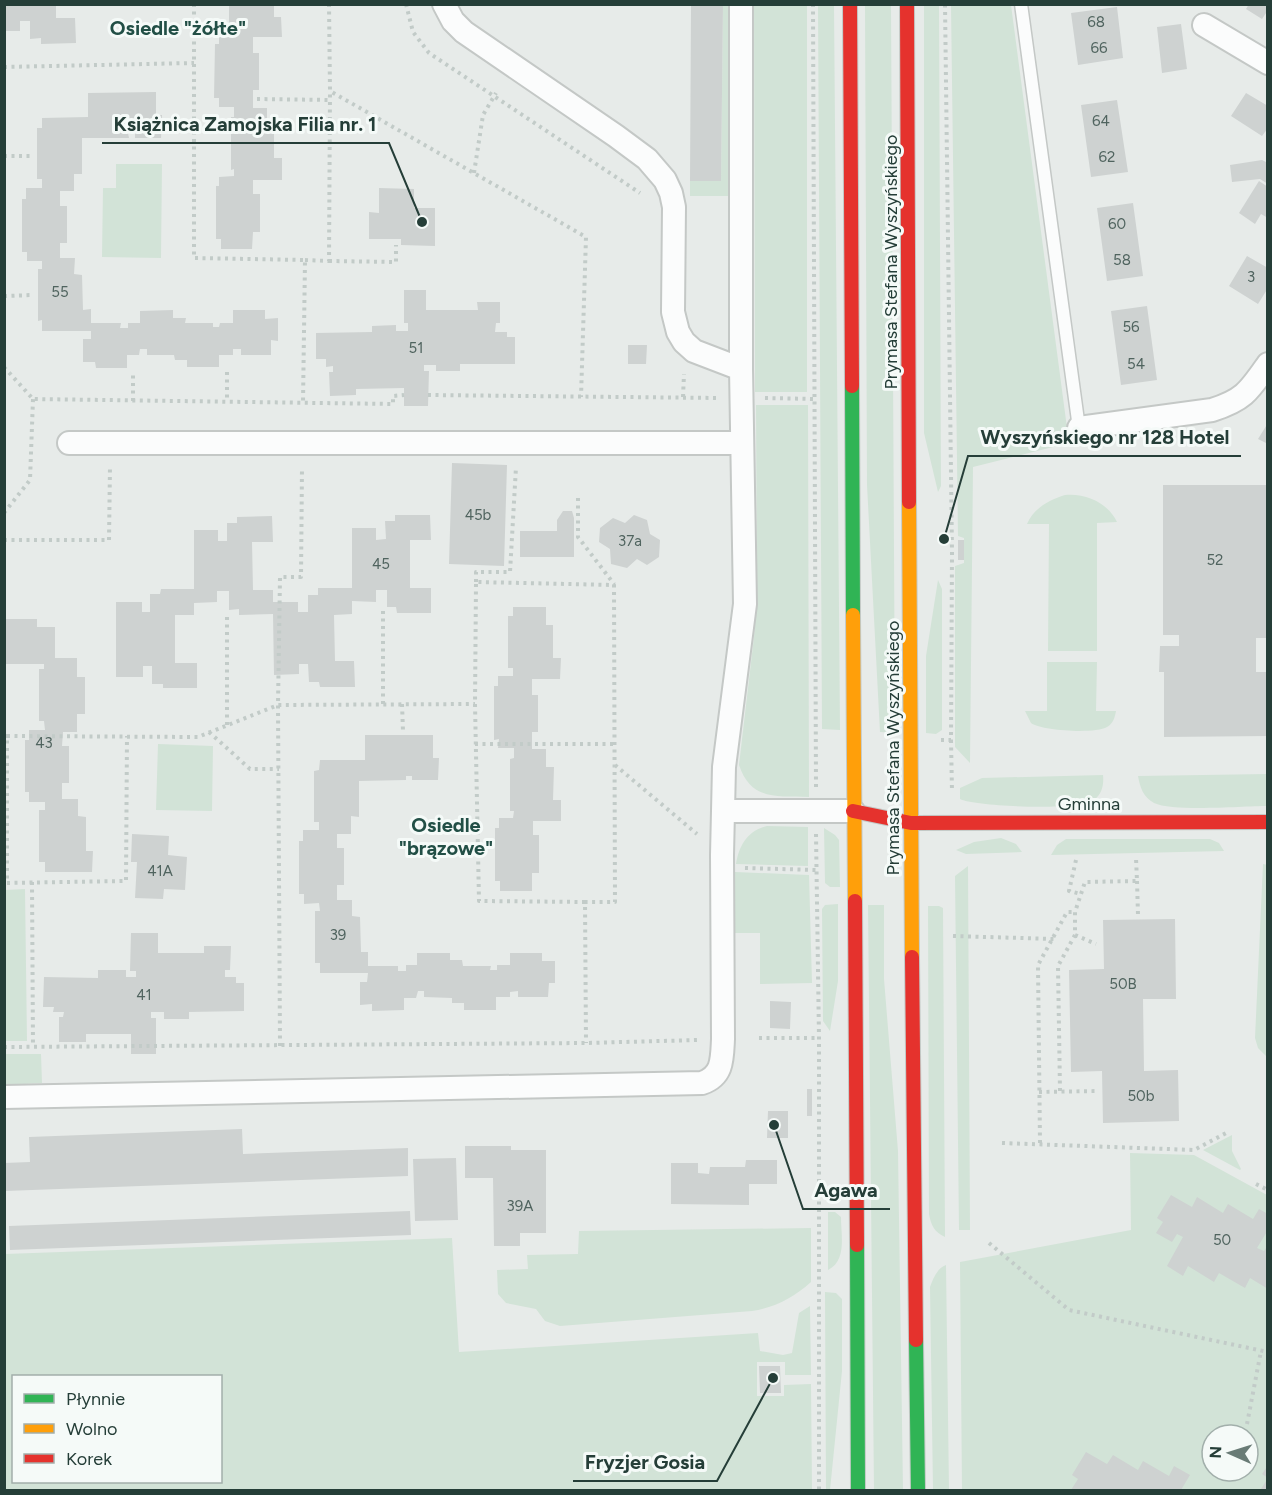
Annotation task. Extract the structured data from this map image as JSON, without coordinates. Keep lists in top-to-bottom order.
{
  "streets": {
    "main road": ["Prymasa Stefana Wyszyńskiego", "Gminna"]
  },
  "crossings": [
    ["Prymasa Stefana Wyszyńskiego", "Gminna"]
  ],
  "districts": ["Osiedle \"żółte\"", "Osiedle \"brązowe\""],
  "places": [
    "Książnica Zamojska Filia nr. 1",
    "Wyszyńskiego nr 128 Hotel",
    "Agawa",
    "Fryzjer Gosia"
  ],
  "house_numbers": [
    "68",
    "66",
    "64",
    "62",
    "60",
    "58",
    "3",
    "55",
    "56",
    "51",
    "54",
    "45b",
    "37a",
    "52",
    "45",
    "43",
    "41A",
    "39",
    "50B",
    "41",
    "50b",
    "39A",
    "50"
  ],
  "legend": ["Płynnie", "Wolno", "Korek"],
  "north": "left"
}
